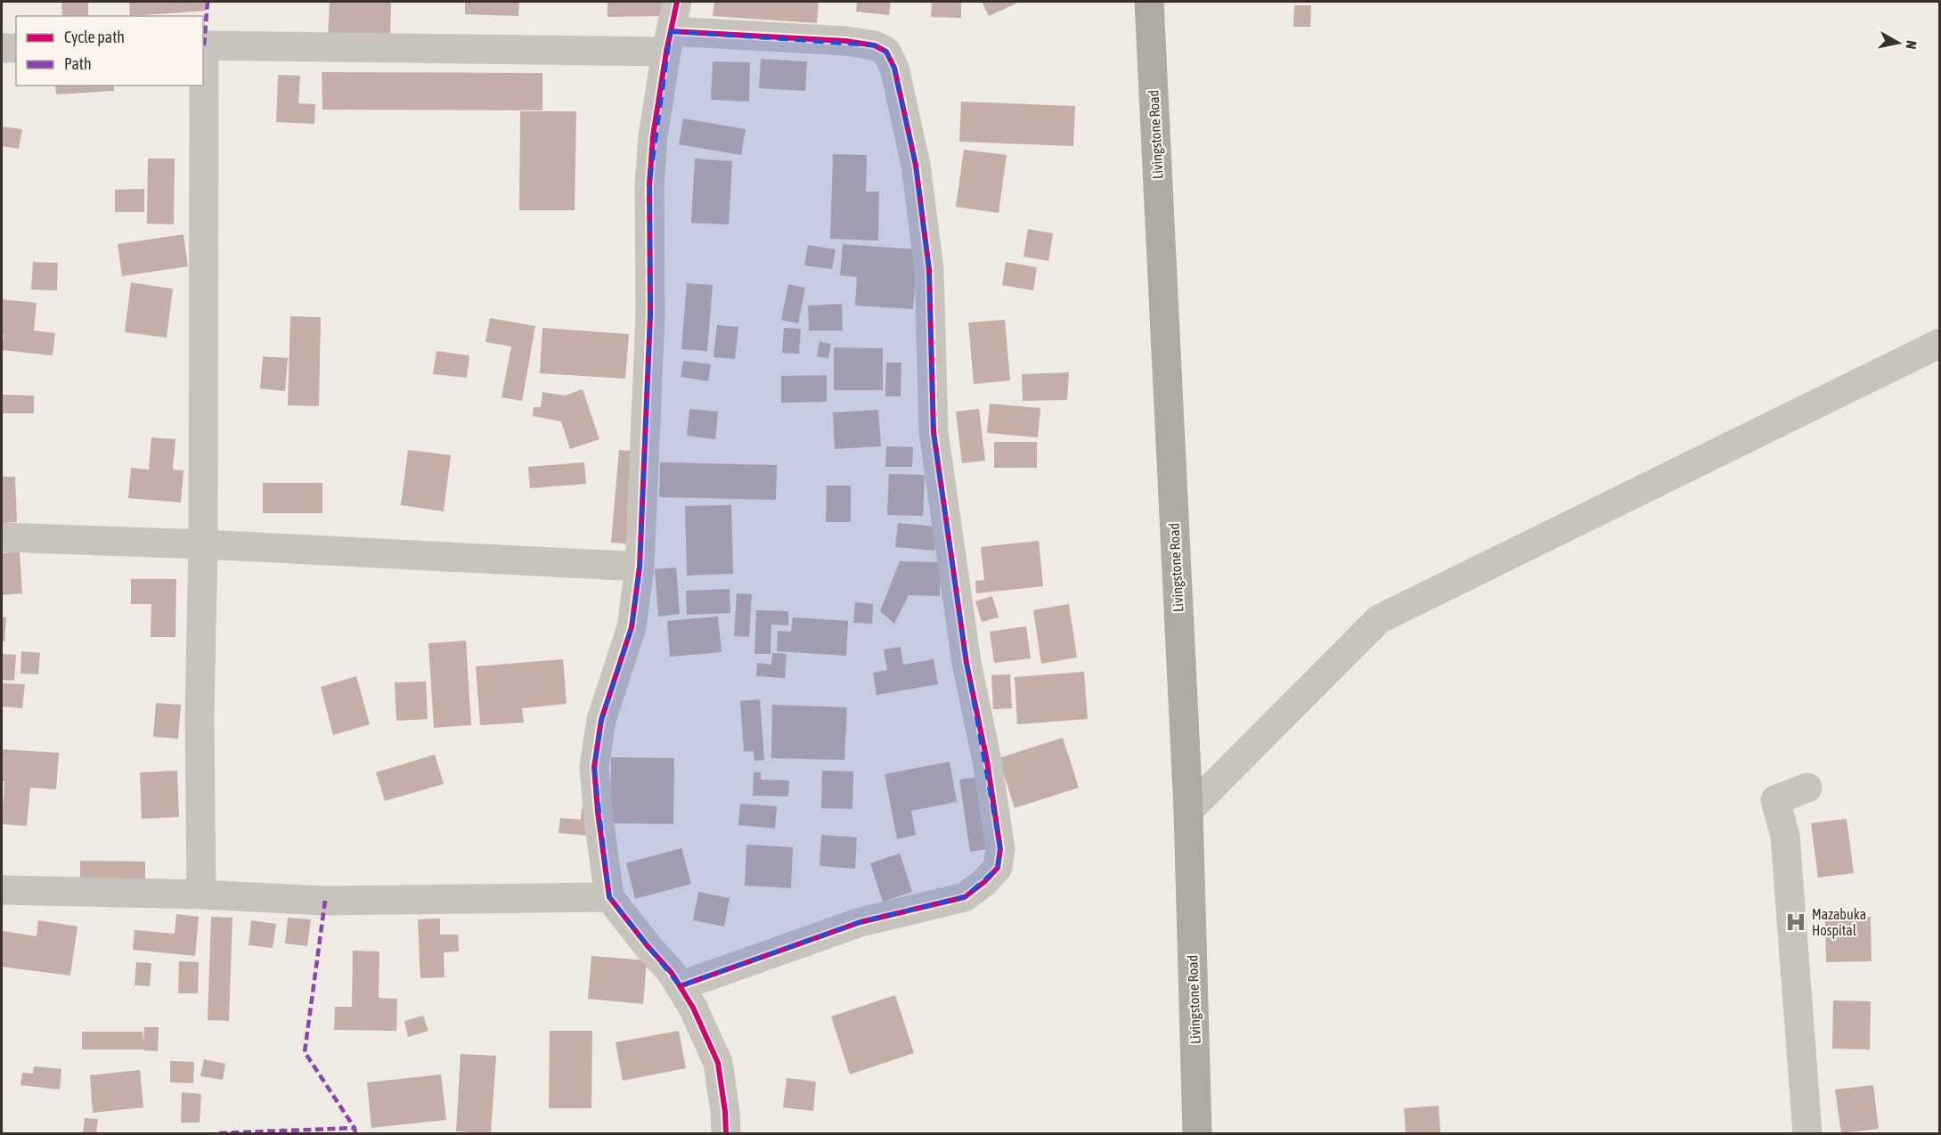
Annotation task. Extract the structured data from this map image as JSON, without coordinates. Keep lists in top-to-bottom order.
{
  "streets": {
    "highway": ["Livingstone Road"]
  },
  "places": {
    "hospital": ["Mazabuka Hospital"]
  },
  "legend": ["Cycle path", "Path"],
  "north": "right"
}
